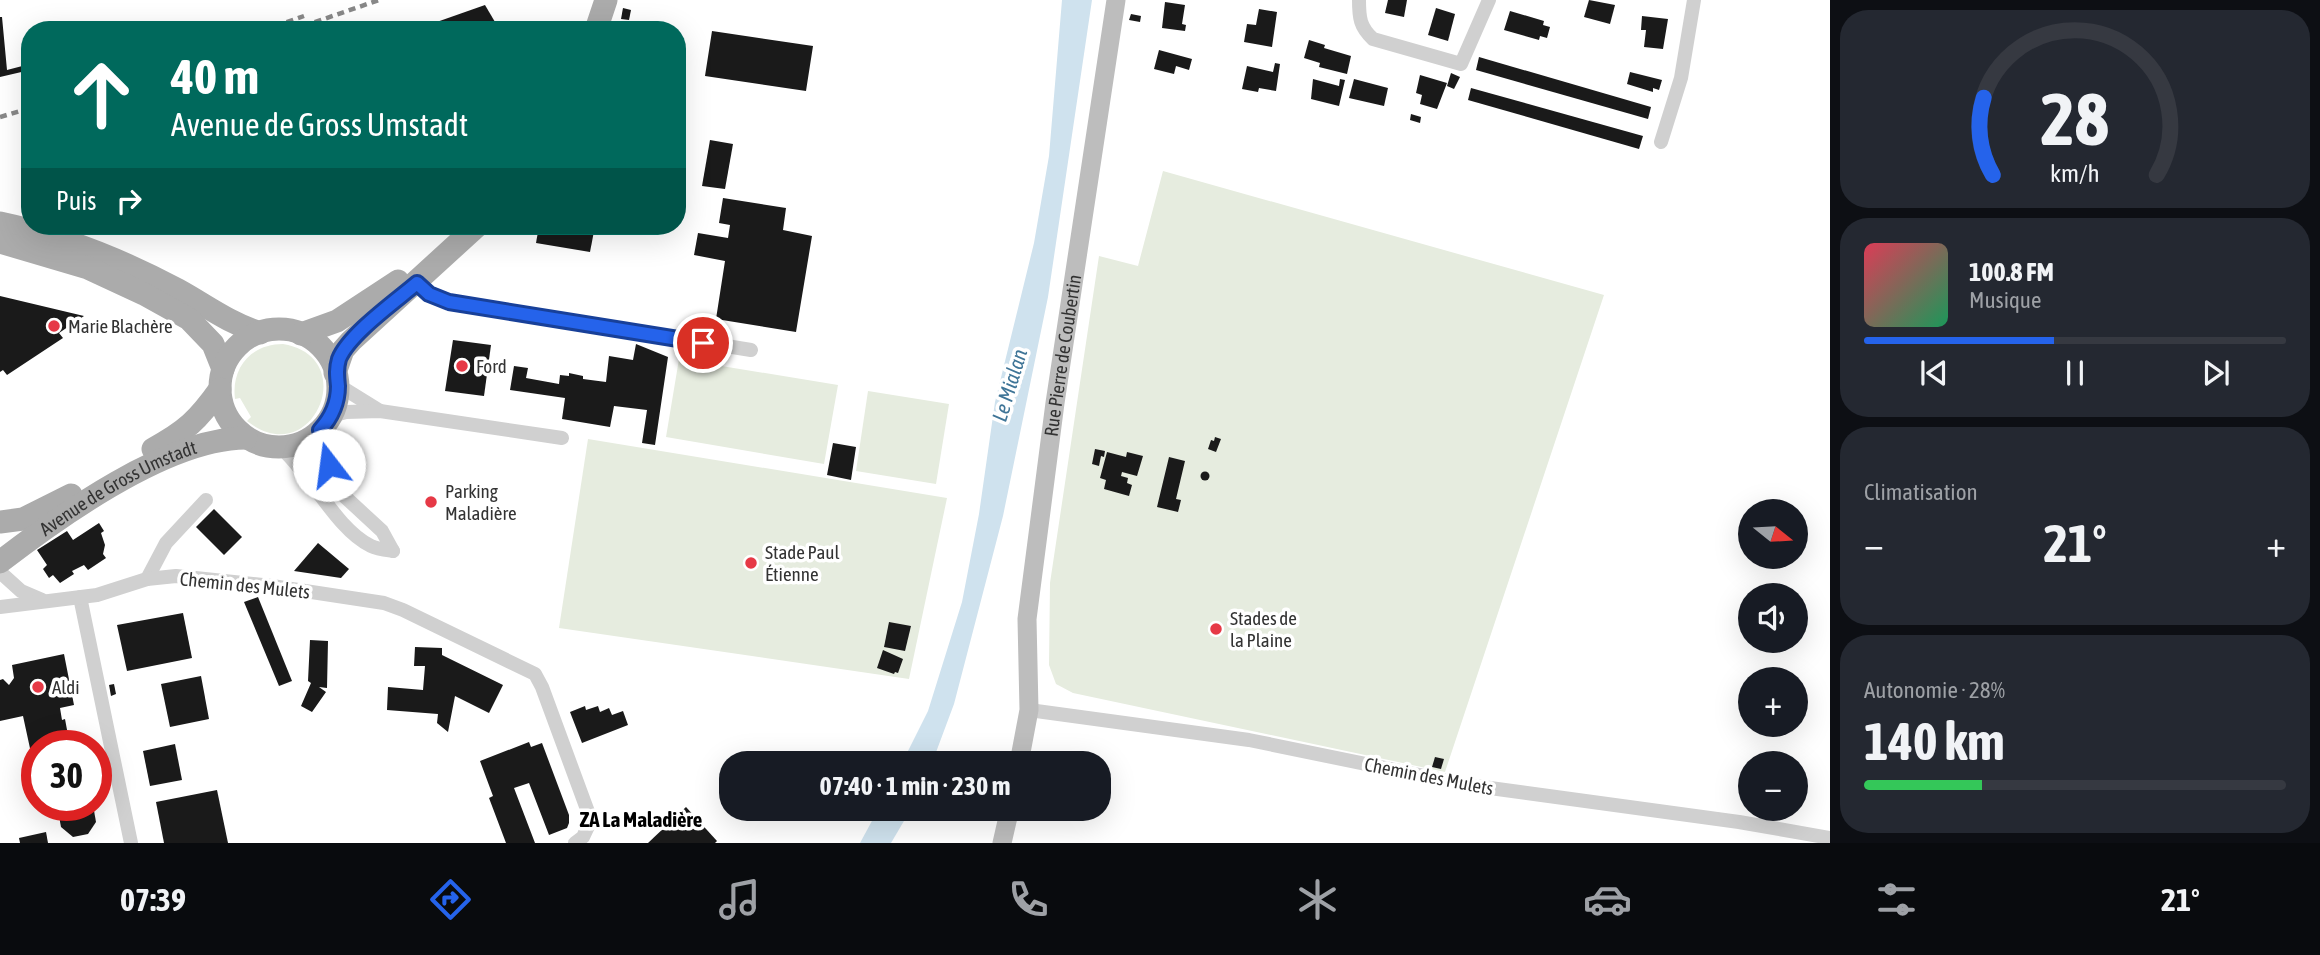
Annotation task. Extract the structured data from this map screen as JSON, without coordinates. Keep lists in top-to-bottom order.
{
  "streets": {
    "main road": ["Avenue de Gross Umstadt"],
    "street": ["Rue Pierre de Coubertin", "Chemin des Mulets"]
  },
  "crossings": [
    ["Rue Pierre de Coubertin", "Chemin des Mulets"]
  ],
  "districts": ["ZA La Maladière"],
  "water": ["Le Mialan"],
  "places": [
    "Marie Blachère",
    "Ford",
    "Parking Maladière",
    "Stade Paul Étienne",
    "Stades de la Plaine",
    "Aldi"
  ],
  "north": "right",
  "page": {
    "turn": ["40 m", "Avenue de Gross Umstadt"],
    "then": "Puis",
    "song": ["100.8 FM", "Musique"],
    "tile": [
      "Climatisation",
      ["Autonomie · 28%", "140 km"]
    ],
    "map_buttons": ["+", "−"],
    "heat": ["−", "21°", "+"],
    "limit": "30",
    "trip": "07:40 · 1 min · 230 m",
    "tabs": ["07:39", "21°"],
    "gauge": ["28", "km/h"]
  }
}
